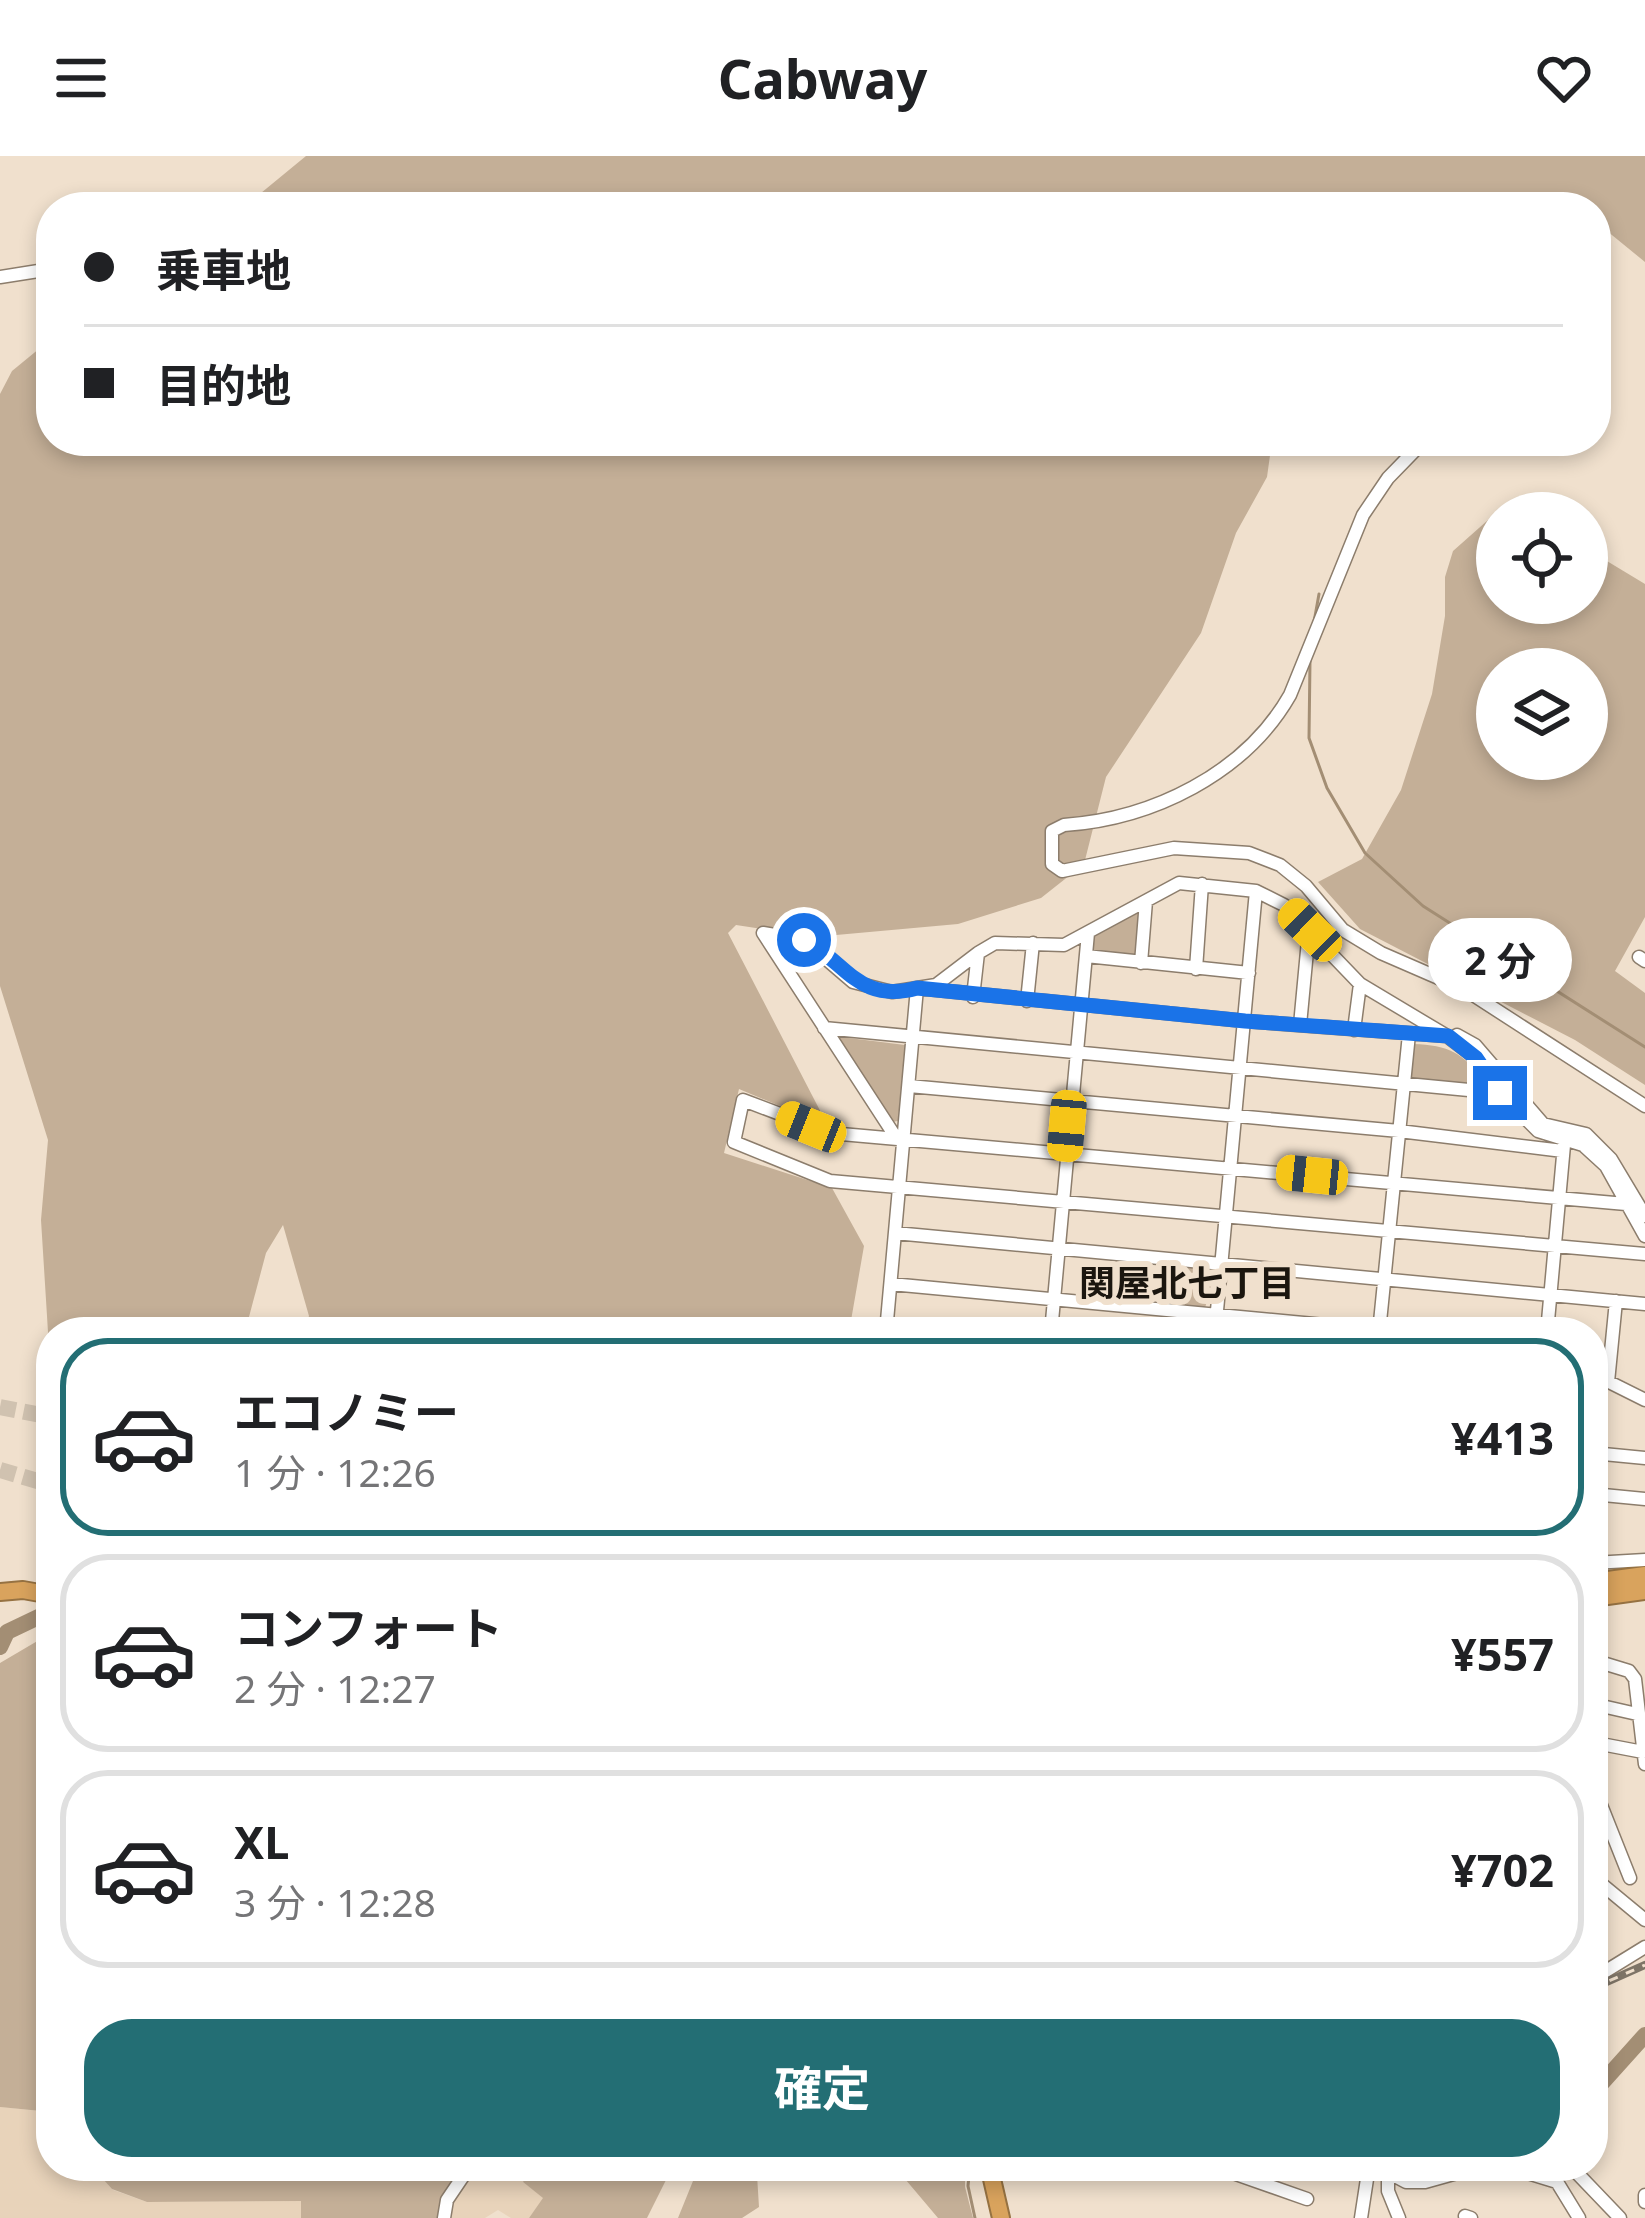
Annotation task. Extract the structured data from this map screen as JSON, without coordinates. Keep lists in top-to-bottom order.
{
  "districts": ["関屋北七丁目"],
  "page": {
    "header": "Cabway",
    "banner": ["乗車地", "目的地"],
    "bubble": "2 分",
    "list": [
      {
        "name": "エコノミー",
        "note": "1 分 · 12:26",
        "value": "¥413"
      },
      {
        "name": "コンフォート",
        "note": "2 分 · 12:27",
        "value": "¥557"
      },
      {
        "name": "XL",
        "note": "3 分 · 12:28",
        "value": "¥702"
      }
    ],
    "buttons": "確定"
  }
}
